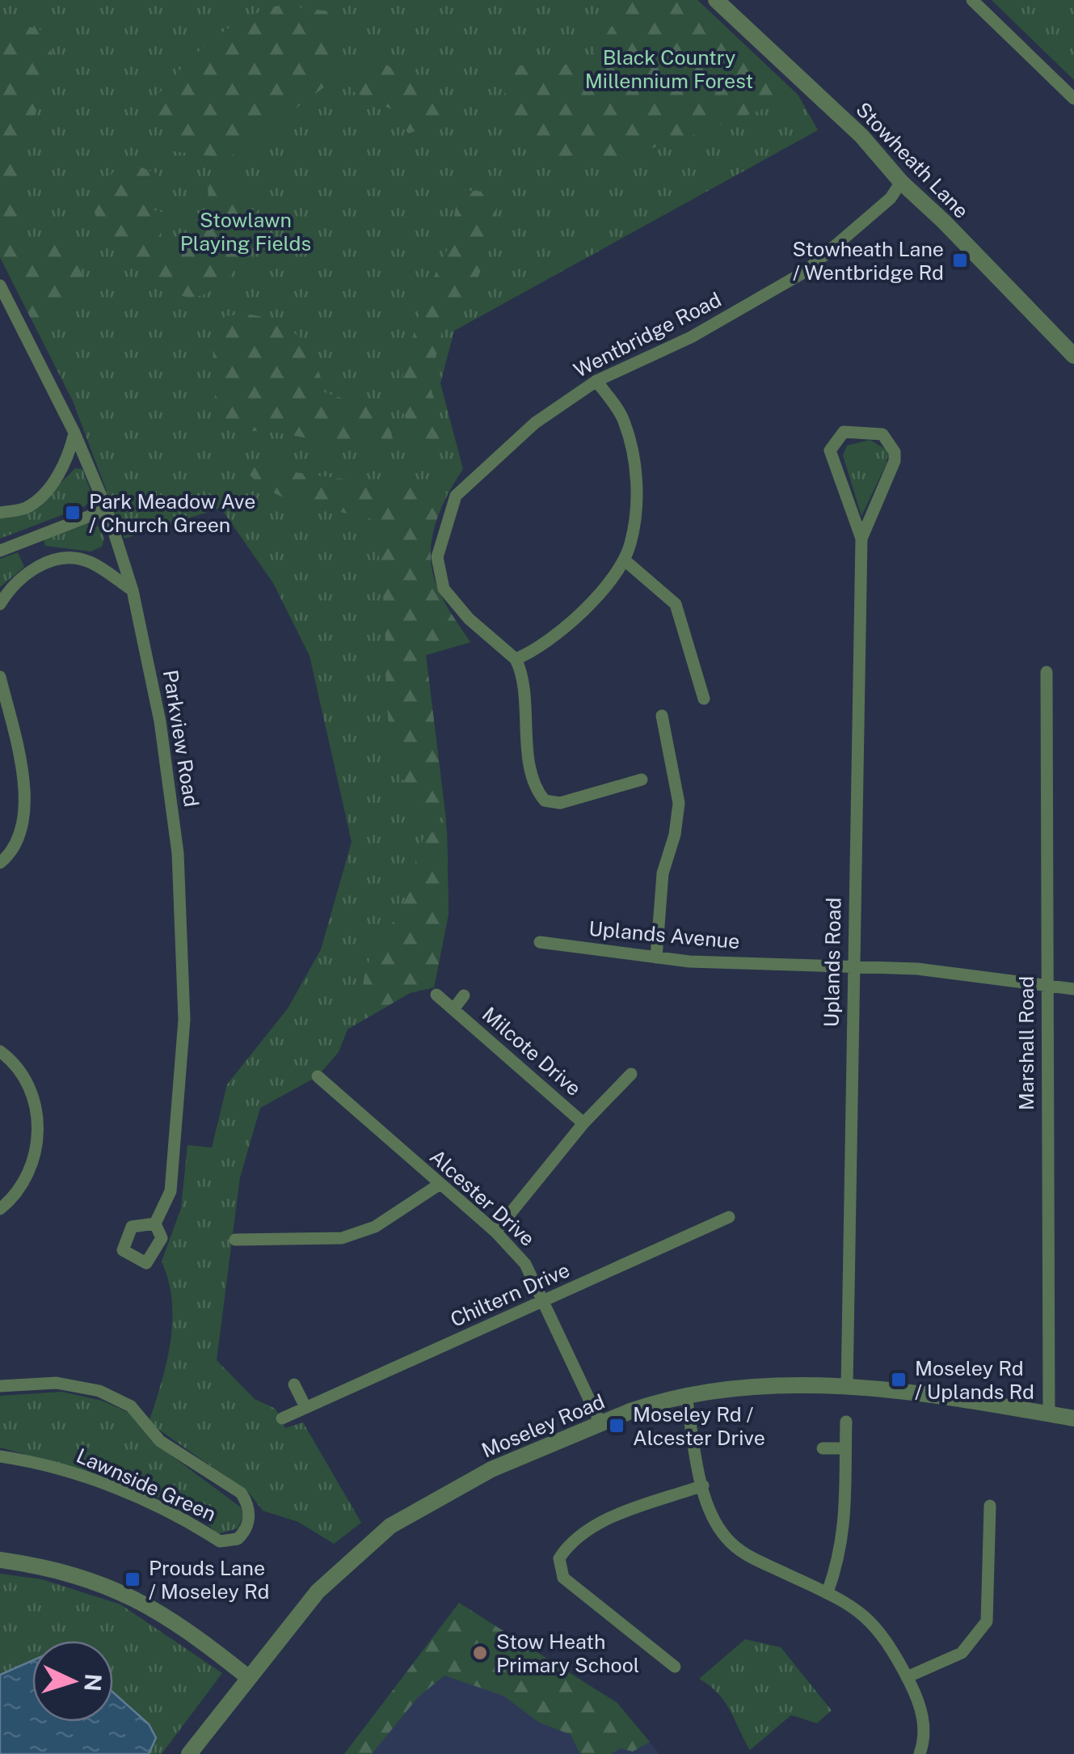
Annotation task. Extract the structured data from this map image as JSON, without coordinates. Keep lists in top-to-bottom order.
{
  "streets": {
    "street": [
      "Stowheath Lane",
      "Wentbridge Road",
      "Parkview Road",
      "Uplands Avenue",
      "Uplands Road",
      "Marshall Road",
      "Milcote Drive",
      "Alcester Drive",
      "Chiltern Drive",
      "Moseley Road",
      "Lawnside Green"
    ]
  },
  "crossings": [
    ["Stowheath Lane", "Wentbridge Road"],
    ["Uplands Avenue", "Uplands Road"],
    ["Uplands Avenue", "Marshall Road"],
    ["Uplands Road", "Moseley Road"],
    ["Marshall Road", "Moseley Road"],
    ["Milcote Drive", "Alcester Drive"],
    ["Alcester Drive", "Chiltern Drive"],
    ["Alcester Drive", "Moseley Road"]
  ],
  "parks": ["Black Country Millennium Forest", "Stowlawn Playing Fields"],
  "places": {
    "transit": [
      "Stowheath Lane / Wentbridge Rd",
      "Park Meadow Ave / Church Green",
      "Moseley Rd / Uplands Rd",
      "Moseley Rd / Alcester Drive",
      "Prouds Lane / Moseley Rd"
    ],
    "other": ["Stow Heath Primary School"]
  },
  "north": "right"
}
